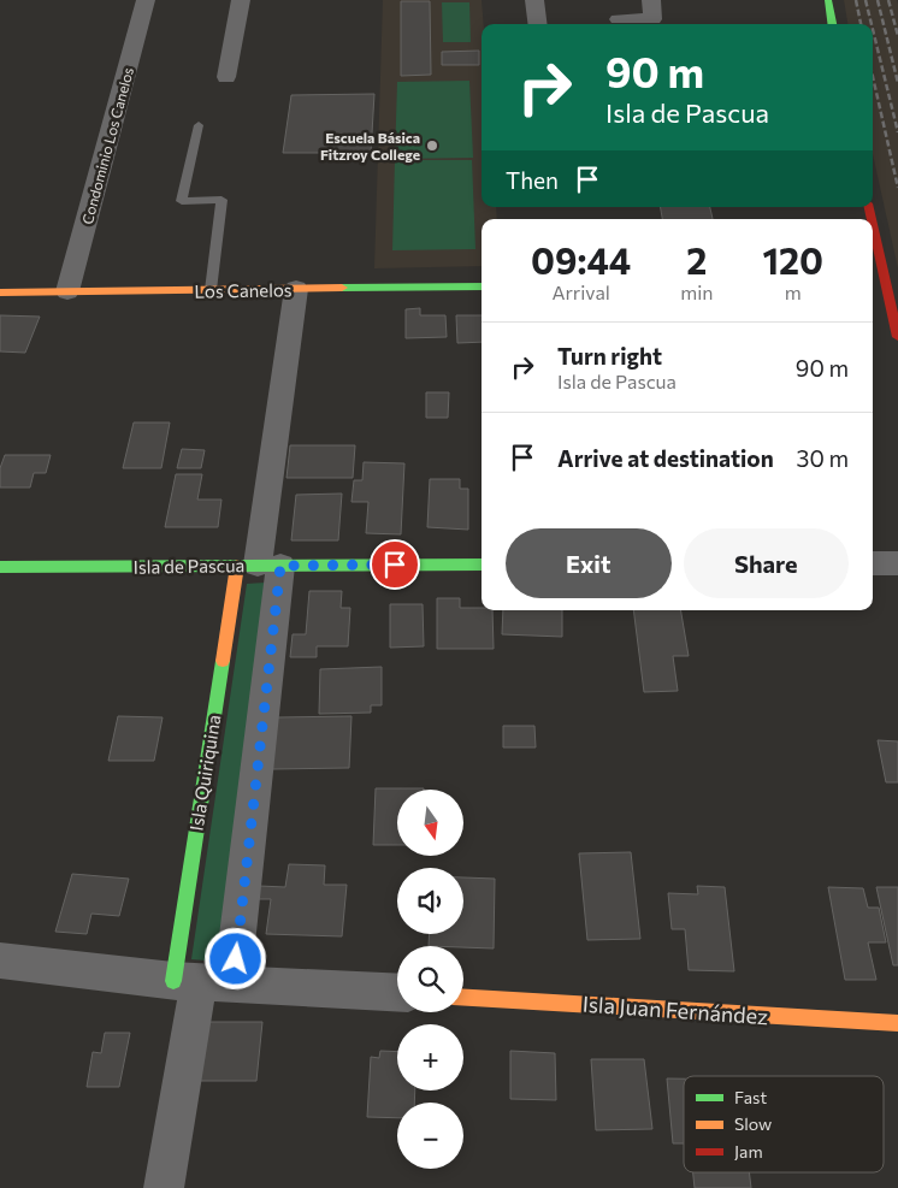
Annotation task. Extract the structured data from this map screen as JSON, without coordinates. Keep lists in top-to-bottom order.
{
  "streets": {
    "street": [
      "Condominio Los Canelos",
      "Los Canelos",
      "Isla de Pascua",
      "Isla Quiriquina",
      "Isla Juan Fernández"
    ]
  },
  "crossings": [
    ["Condominio Los Canelos", "Los Canelos"],
    ["Los Canelos", "Isla Quiriquina"],
    ["Isla de Pascua", "Isla Quiriquina"]
  ],
  "places": ["Escuela Básica Fitzroy College"],
  "legend": ["Fast", "Slow", "Jam"],
  "north": "bottom",
  "page": {
    "turn": ["90 m", "Isla de Pascua"],
    "then": "Then",
    "eta": [
      "09:44",
      "Arrival",
      "2",
      "min",
      "120",
      "m"
    ],
    "list": [
      {
        "name": "Turn right",
        "note": "Isla de Pascua",
        "value": "90 m"
      },
      {
        "name": "Arrive at destination",
        "value": "30 m"
      }
    ],
    "buttons": ["Exit", "Share"],
    "map_buttons": ["+", "−"]
  }
}
